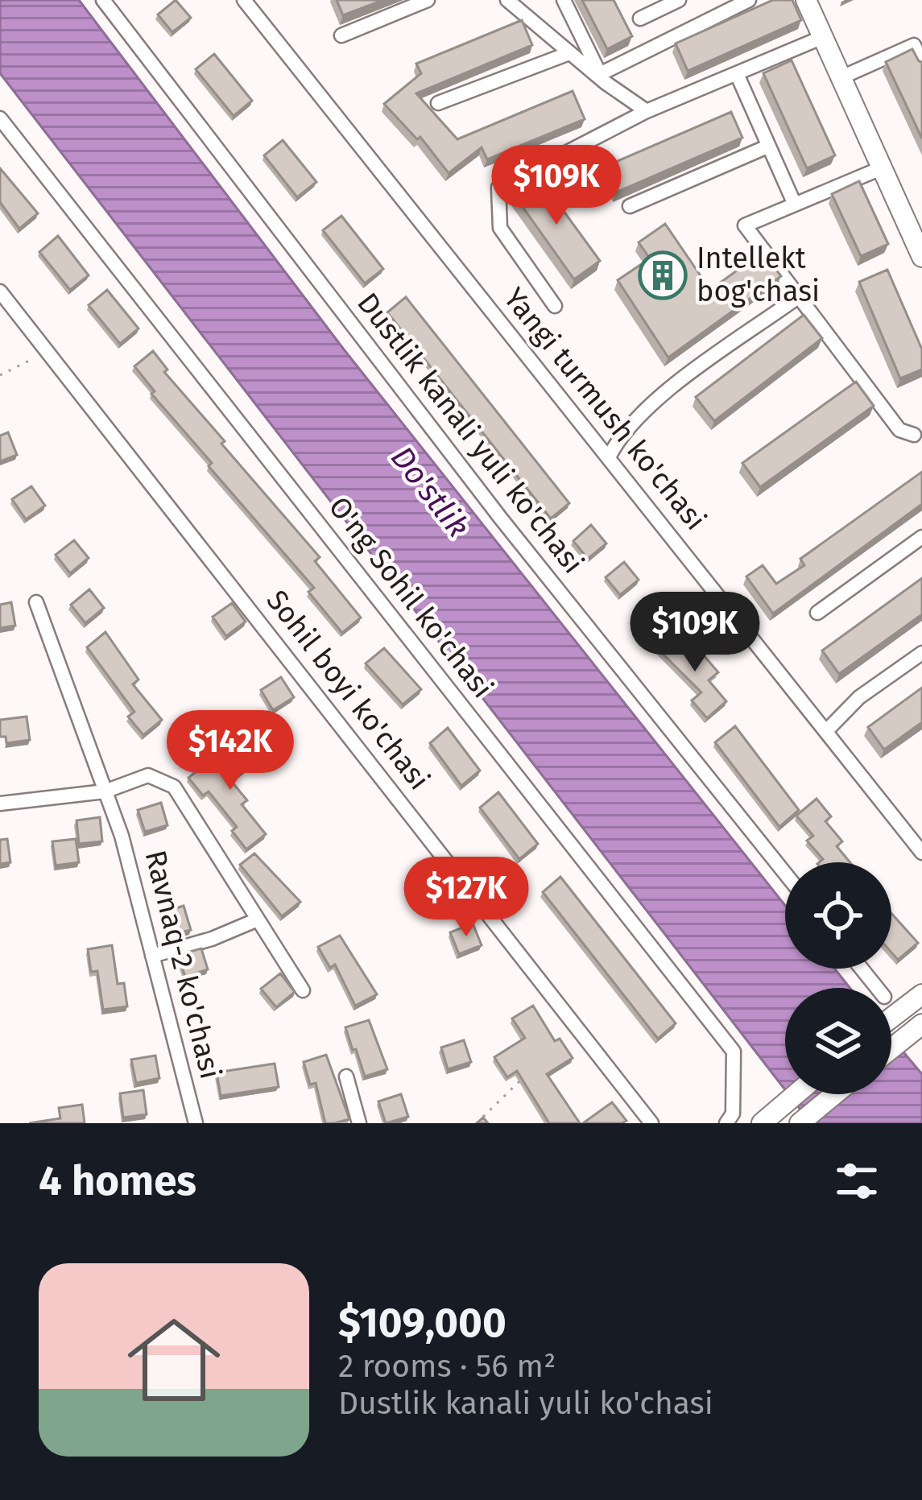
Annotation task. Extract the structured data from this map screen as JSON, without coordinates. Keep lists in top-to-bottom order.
{
  "streets": {
    "street": [
      "Yangi turmush ko'chasi",
      "Dustlik kanali yuli ko'chasi",
      "O'ng Sohil ko'chasi",
      "Sohil boyi ko'chasi",
      "Ravnaq-2 ko'chasi"
    ]
  },
  "water": ["Do'stlik"],
  "places": {
    "building": ["Intellekt bog'chasi"]
  },
  "page": {
    "price": [
      "$109K",
      "$109K",
      "$142K",
      "$127K"
    ],
    "heading": "4 homes",
    "list": [
      {
        "name": "$109,000",
        "note": "2 rooms · 56 m² · Dustlik kanali yuli ko'chasi"
      }
    ]
  }
}
